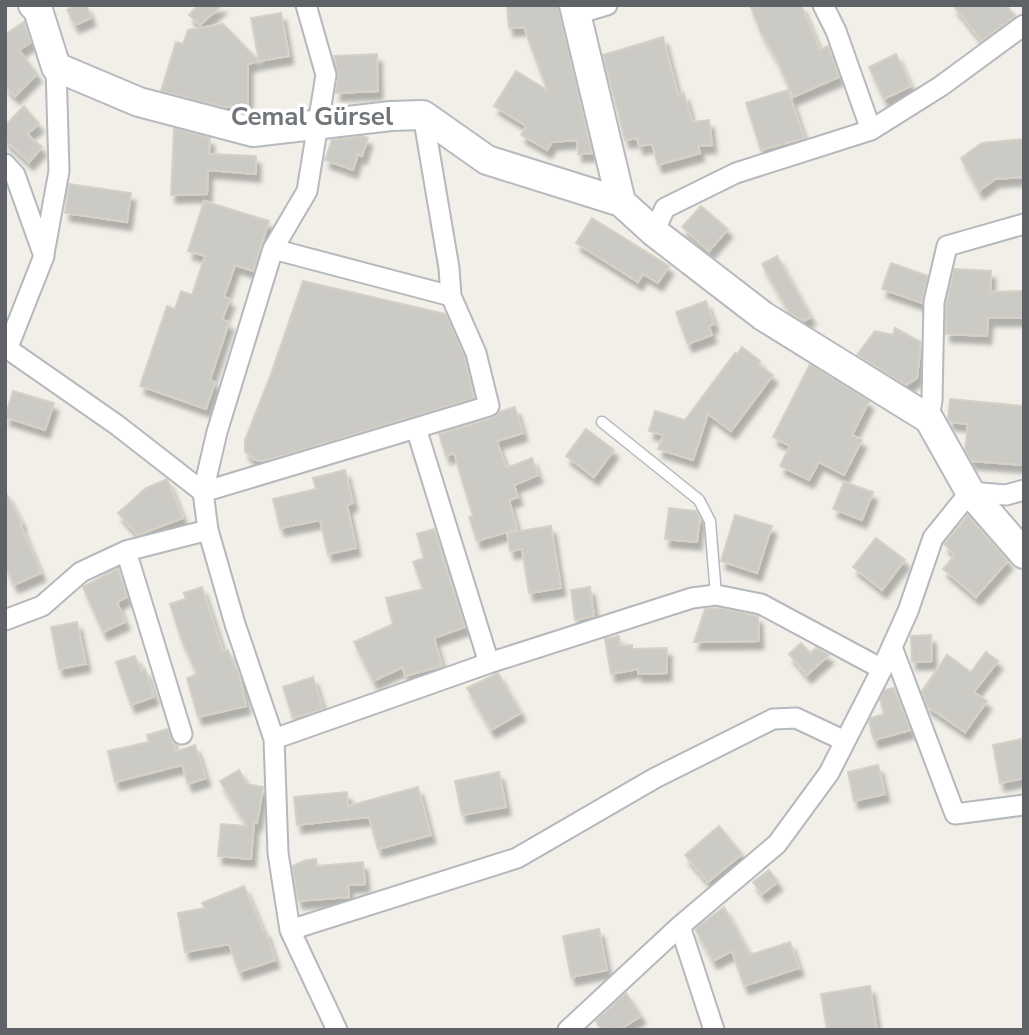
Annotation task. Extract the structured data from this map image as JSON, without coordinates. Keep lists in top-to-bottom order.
{
  "districts": ["Cemal Gürsel"]
}
